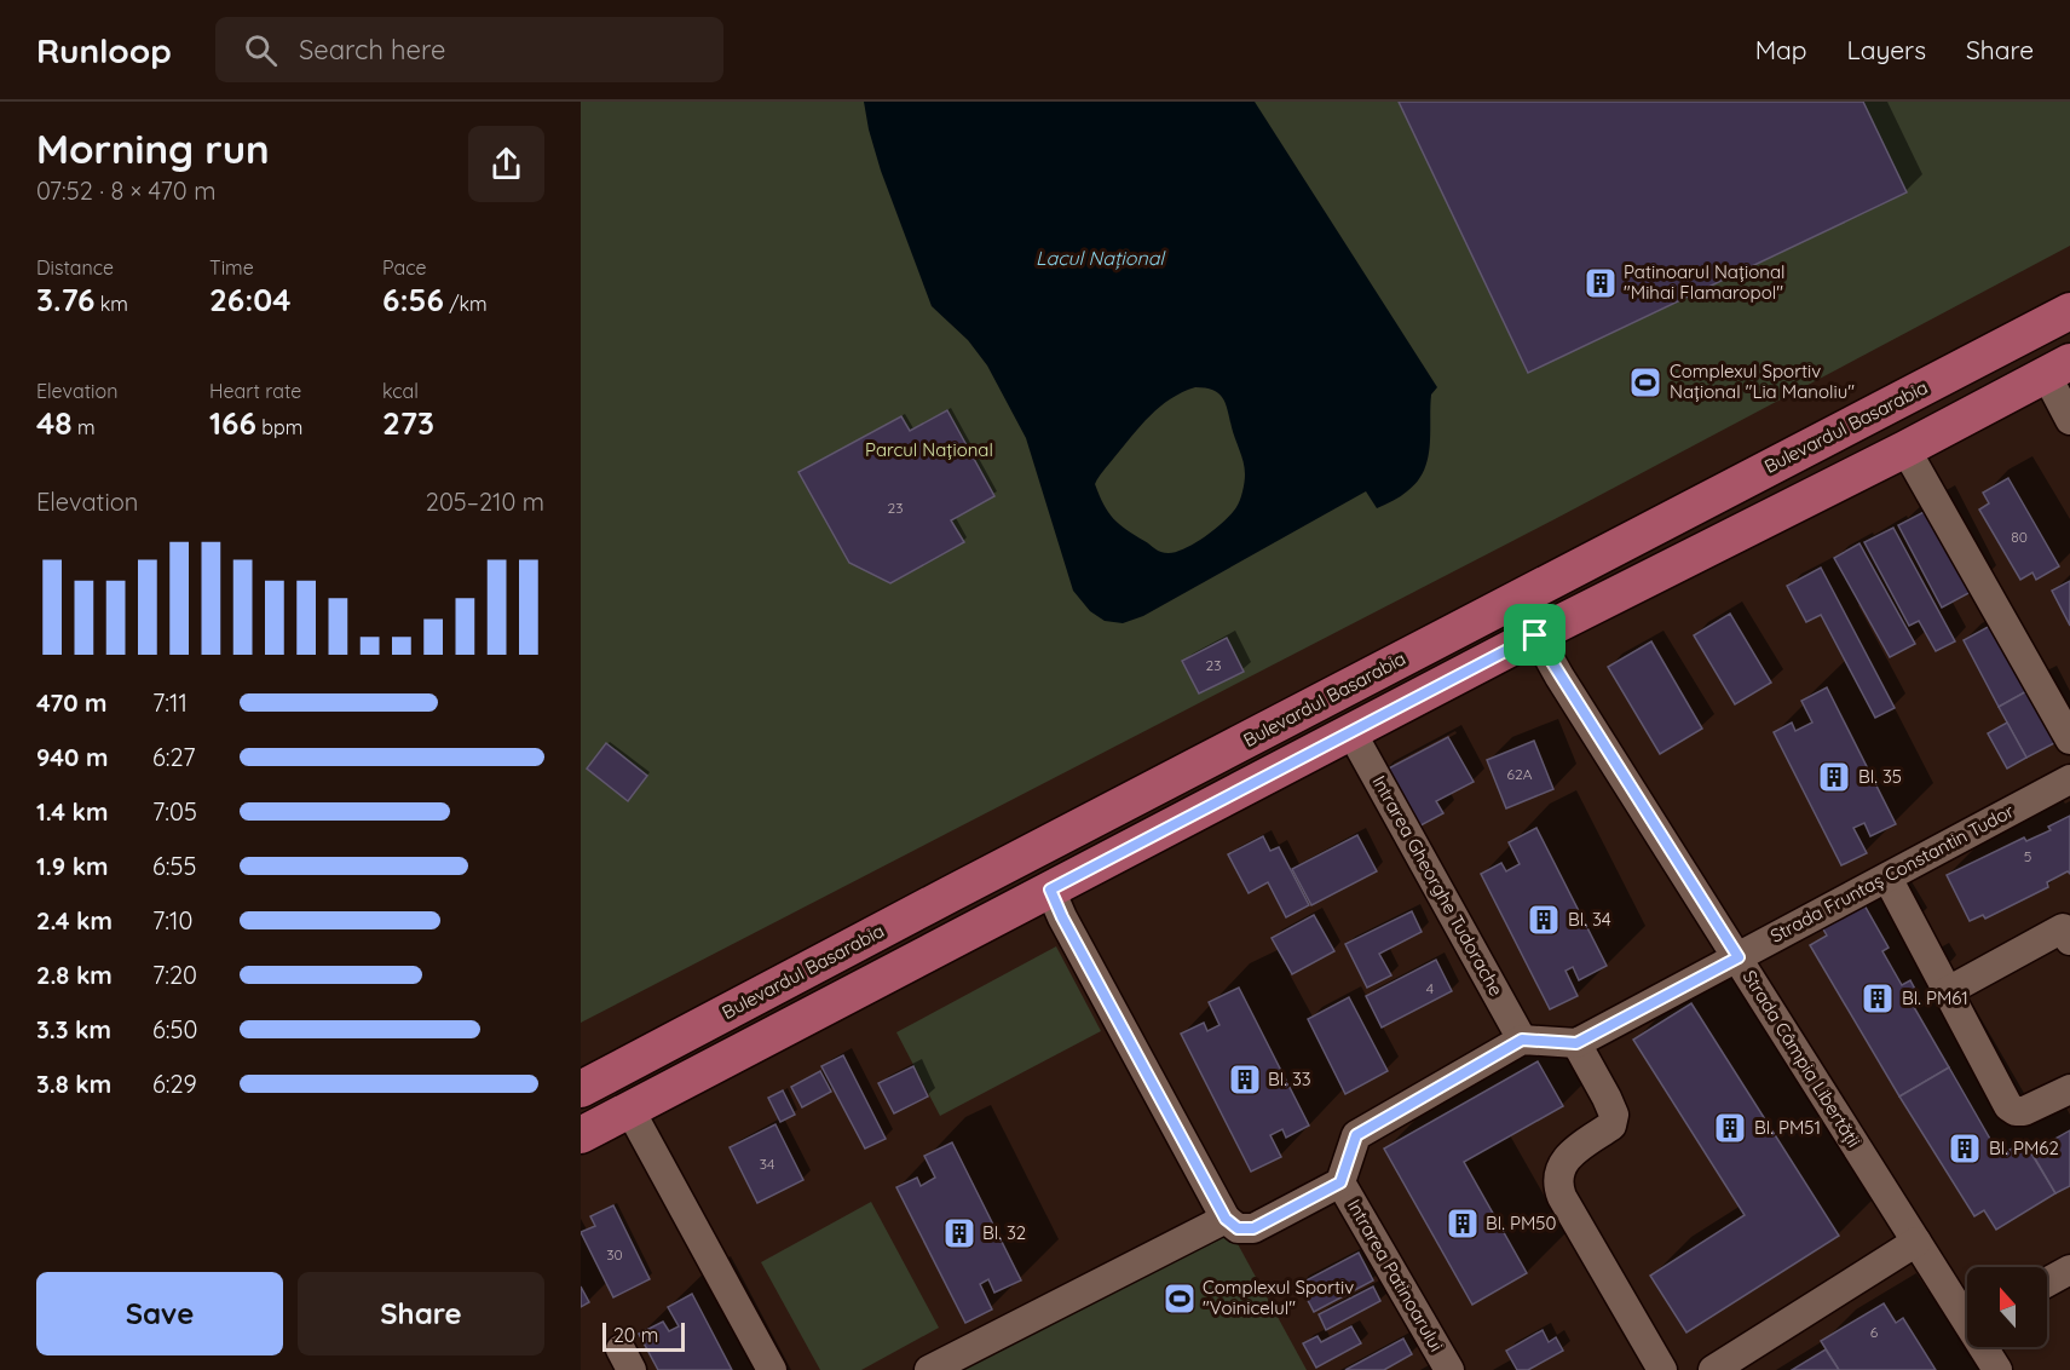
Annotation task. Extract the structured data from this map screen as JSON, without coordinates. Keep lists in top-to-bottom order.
{
  "streets": {
    "main road": ["Bulevardul Basarabia"],
    "street": [
      "Strada Fruntaș Constantin Tudor",
      "Intrarea Gheorghe Tudorache",
      "Strada Câmpia Libertății",
      "Intrarea Patinoarului"
    ]
  },
  "crossings": [
    ["Bulevardul Basarabia", "Strada Câmpia Libertății"],
    ["Strada Fruntaș Constantin Tudor", "Strada Câmpia Libertății"]
  ],
  "water": ["Lacul Național"],
  "parks": ["Parcul Național"],
  "places": {
    "building": [
      "Patinoarul Național \"Mihai Flamaropol\"",
      "Bl. 35",
      "Bl. 34",
      "Bl. PM61",
      "Bl. 33",
      "Bl. PM51",
      "Bl. PM62",
      "Bl. PM50",
      "Bl. 32"
    ],
    "sports": ["Complexul Sportiv Național \"Lia Manoliu\"", "Complexul Sportiv \"Voinicelul\""]
  },
  "house_numbers": [
    "23",
    "80",
    "23",
    "62A",
    "5",
    "4",
    "34",
    "30",
    "6"
  ],
  "scale_bar": "20 m",
  "north": "top",
  "page": {
    "header": "Runloop",
    "search": "Search here",
    "nav": ["Map", "Layers", "Share"],
    "heading": ["Morning run", "07:52 · 8 × 470 m"],
    "stats": [
      ["Distance", "3.76 km"],
      ["Time", "26:04"],
      ["Pace", "6:56 /km"],
      ["Elevation", "48 m"],
      ["Heart rate", "166 bpm"],
      ["kcal", "273"]
    ],
    "chart": ["Elevation", "205–210 m"],
    "list": [
      {
        "name": "470 m",
        "note": "7:11"
      },
      {
        "name": "940 m",
        "note": "6:27"
      },
      {
        "name": "1.4 km",
        "note": "7:05"
      },
      {
        "name": "1.9 km",
        "note": "6:55"
      },
      {
        "name": "2.4 km",
        "note": "7:10"
      },
      {
        "name": "2.8 km",
        "note": "7:20"
      },
      {
        "name": "3.3 km",
        "note": "6:50"
      },
      {
        "name": "3.8 km",
        "note": "6:29"
      }
    ],
    "buttons": ["Save", "Share"],
    "scale": "20 m"
  }
}
